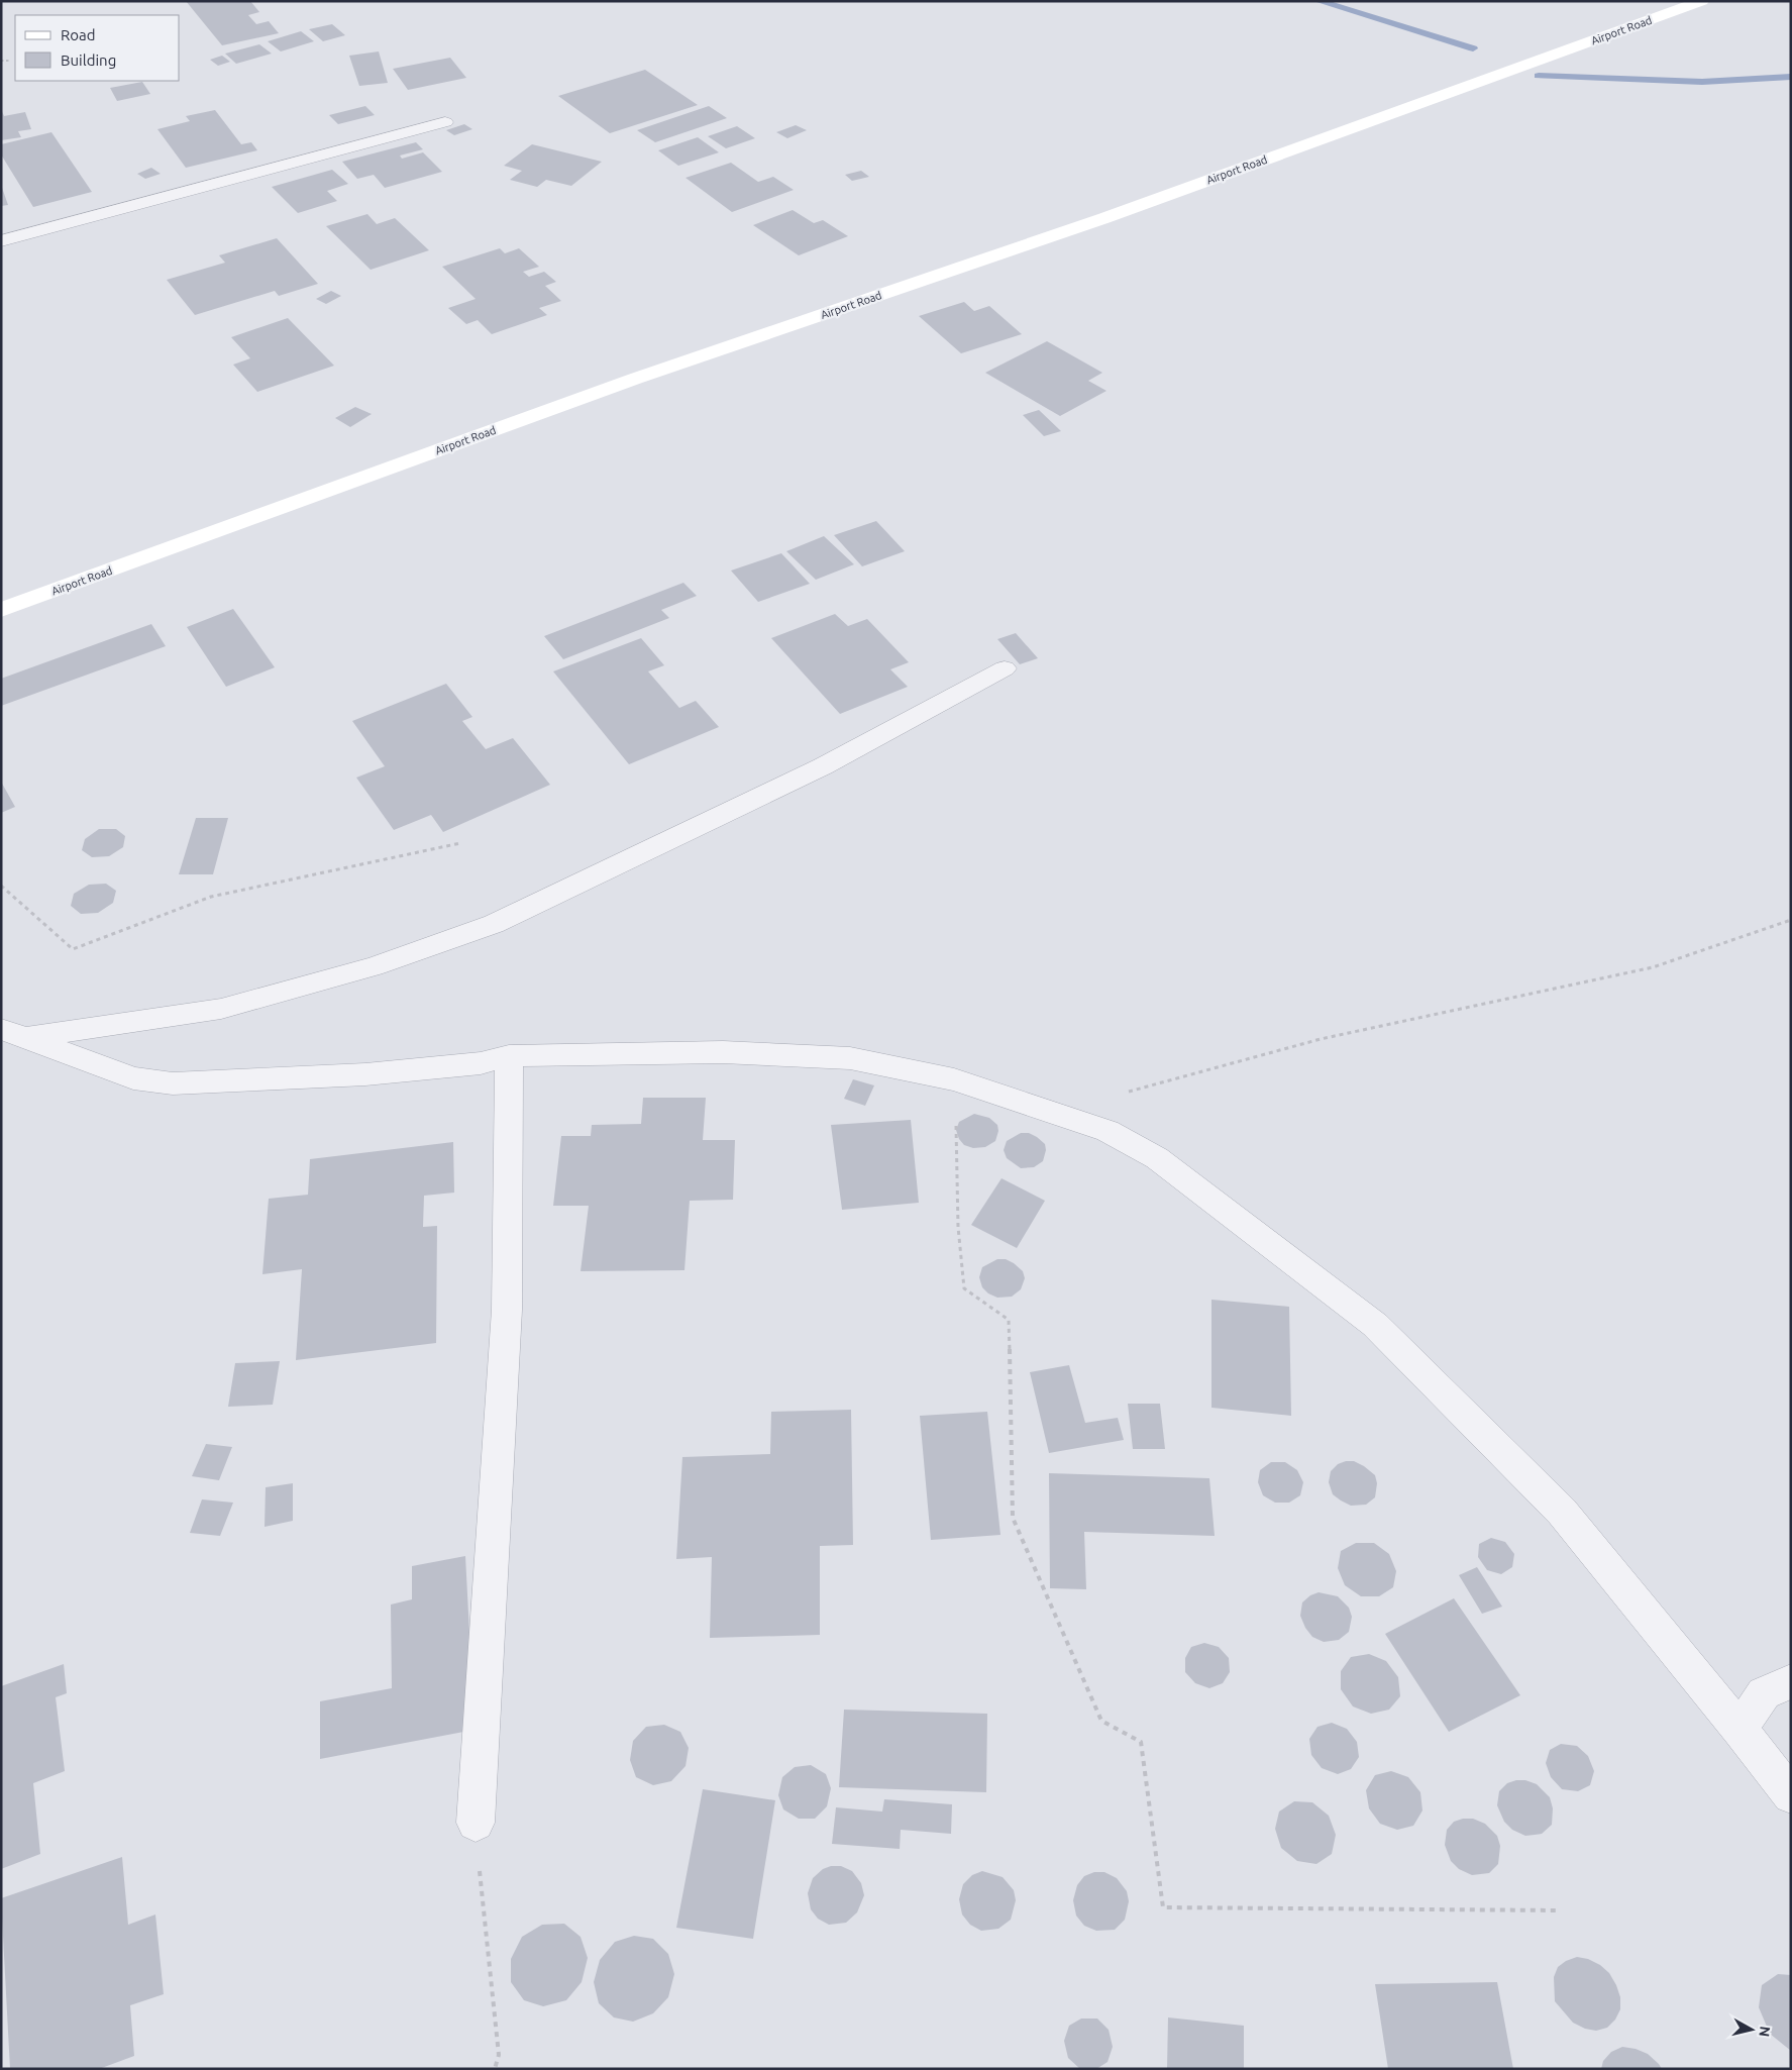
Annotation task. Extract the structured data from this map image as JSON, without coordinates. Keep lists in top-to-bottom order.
{
  "streets": {
    "street": ["Airport Road"]
  },
  "legend": ["Road", "Building"],
  "north": "right"
}
